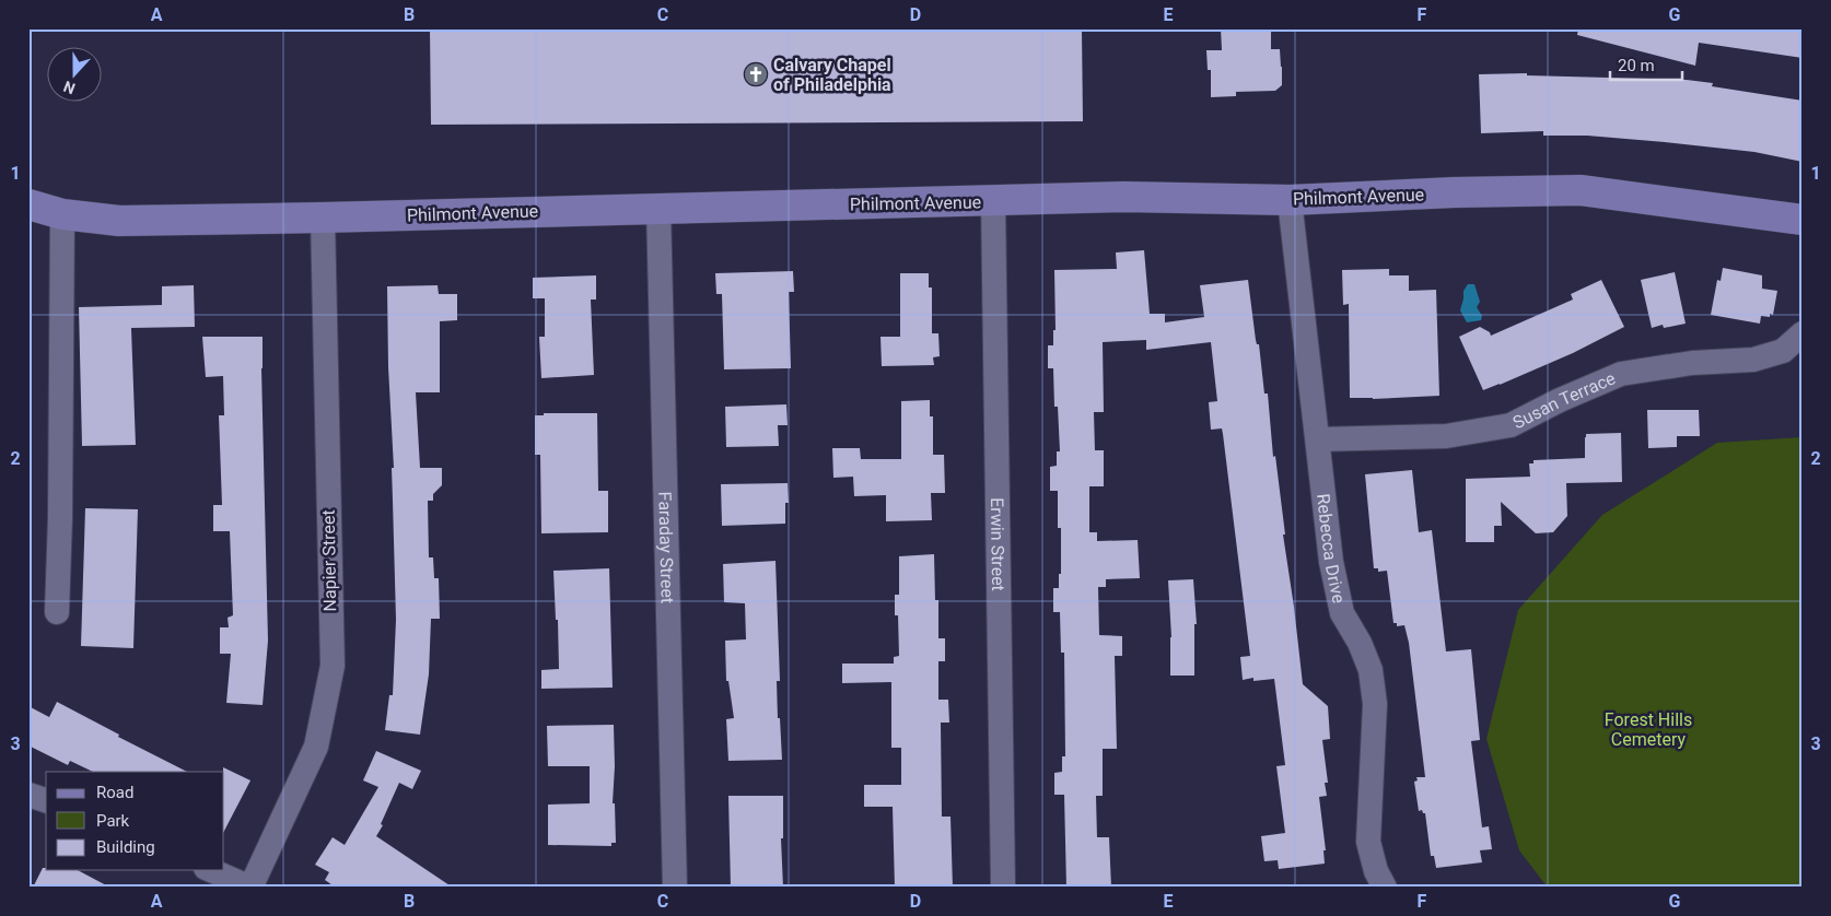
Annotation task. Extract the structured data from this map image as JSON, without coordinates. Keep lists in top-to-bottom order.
{
  "streets": {
    "main road": ["Philmont Avenue"],
    "street": [
      "Susan Terrace",
      "Erwin Street",
      "Faraday Street",
      "Rebecca Drive",
      "Napier Street"
    ]
  },
  "crossings": [
    ["Philmont Avenue", "Erwin Street"],
    ["Philmont Avenue", "Faraday Street"],
    ["Philmont Avenue", "Rebecca Drive"],
    ["Philmont Avenue", "Napier Street"],
    ["Susan Terrace", "Rebecca Drive"]
  ],
  "parks": ["Forest Hills Cemetery"],
  "places": {
    "church": ["Calvary Chapel of Philadelphia"]
  },
  "legend": ["Road", "Park", "Building"],
  "scale_bar": "20 m",
  "north": "bottom",
  "grid": {
    "columns": [
      "A",
      "B",
      "C",
      "D",
      "E",
      "F",
      "G"
    ],
    "rows": ["1", "2", "3"]
  }
}
